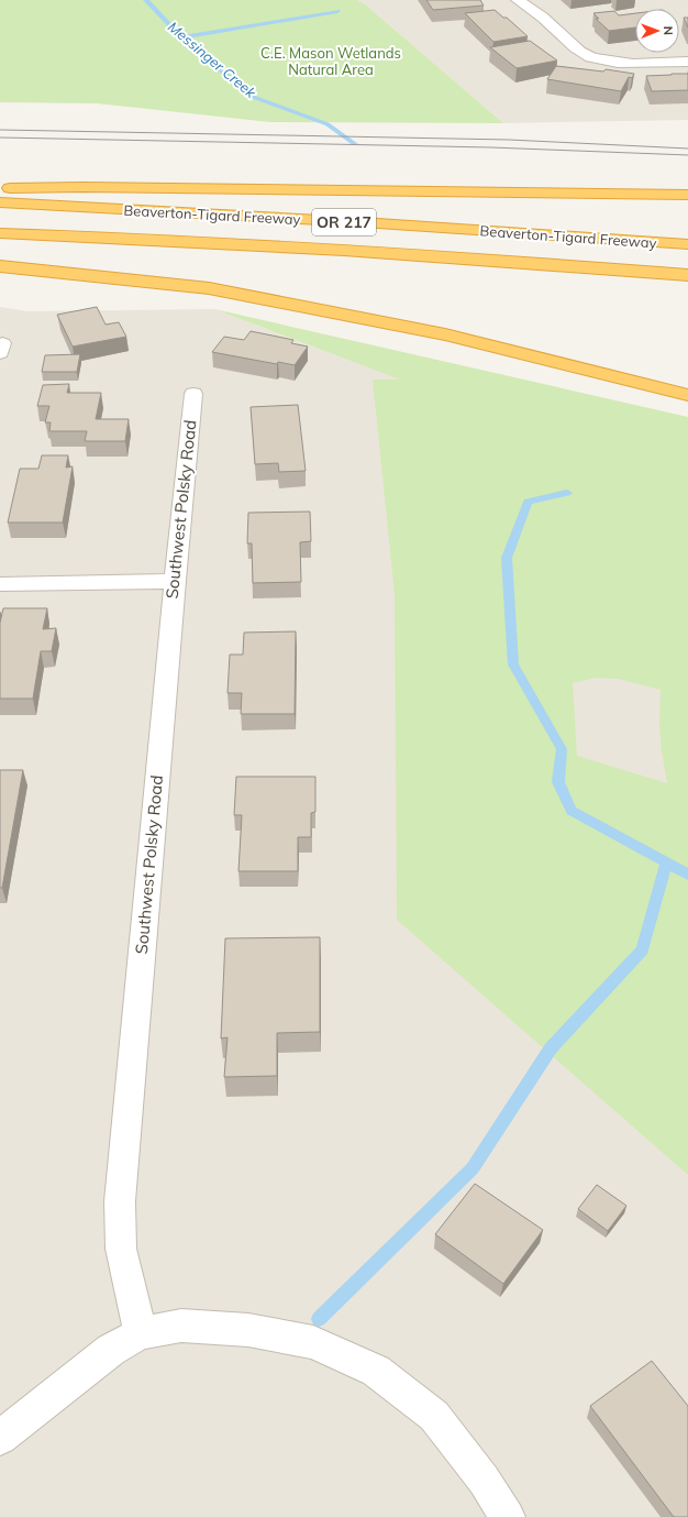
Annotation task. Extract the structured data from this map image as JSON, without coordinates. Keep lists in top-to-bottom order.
{
  "streets": {
    "highway": ["Beaverton-Tigard Freeway", "OR 217"],
    "street": ["Southwest Polsky Road"]
  },
  "water": ["Messinger Creek"],
  "parks": ["C.E. Mason Wetlands Natural Area"],
  "north": "right"
}
